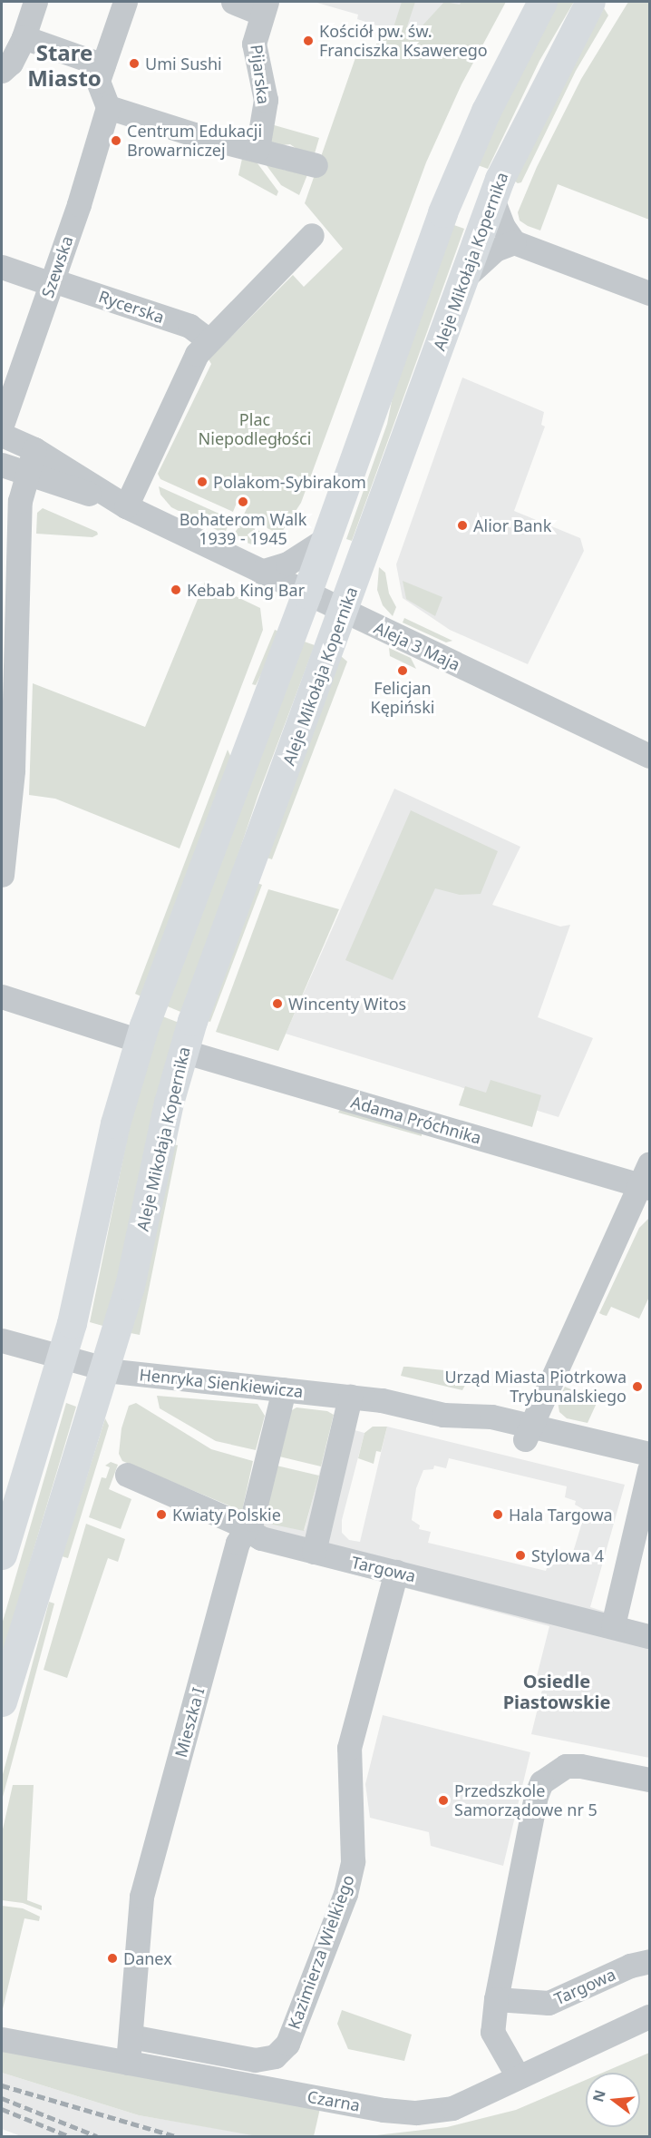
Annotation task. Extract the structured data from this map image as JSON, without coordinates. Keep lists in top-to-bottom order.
{
  "streets": {
    "main road": ["Aleje Mikołaja Kopernika"],
    "street": [
      "Pijarska",
      "Szewska",
      "Rycerska",
      "Aleja 3 Maja",
      "Adama Próchnika",
      "Henryka Sienkiewicza",
      "Targowa",
      "Mieszka I",
      "Kazimierza Wielkiego",
      "Czarna"
    ]
  },
  "crossings": [
    ["Aleje Mikołaja Kopernika", "Aleja 3 Maja"],
    ["Aleje Mikołaja Kopernika", "Adama Próchnika"],
    ["Aleje Mikołaja Kopernika", "Henryka Sienkiewicza"],
    ["Szewska", "Rycerska"],
    ["Henryka Sienkiewicza", "Mieszka I"],
    ["Targowa", "Mieszka I"],
    ["Targowa", "Kazimierza Wielkiego"],
    ["Mieszka I", "Kazimierza Wielkiego"],
    ["Mieszka I", "Czarna"]
  ],
  "districts": ["Stare Miasto", "Osiedle Piastowskie"],
  "parks": ["Plac Niepodległości"],
  "places": [
    "Kościół pw. św. Franciszka Ksawerego",
    "Umi Sushi",
    "Centrum Edukacji Browarniczej",
    "Polakom-Sybirakom",
    "Bohaterom Walk 1939 - 1945",
    "Alior Bank",
    "Kebab King Bar",
    "Felicjan Kępiński",
    "Wincenty Witos",
    "Urząd Miasta Piotrkowa Trybunalskiego",
    "Kwiaty Polskie",
    "Hala Targowa",
    "Stylowa 4",
    "Przedszkole Samorządowe nr 5",
    "Danex"
  ],
  "north": "left"
}
